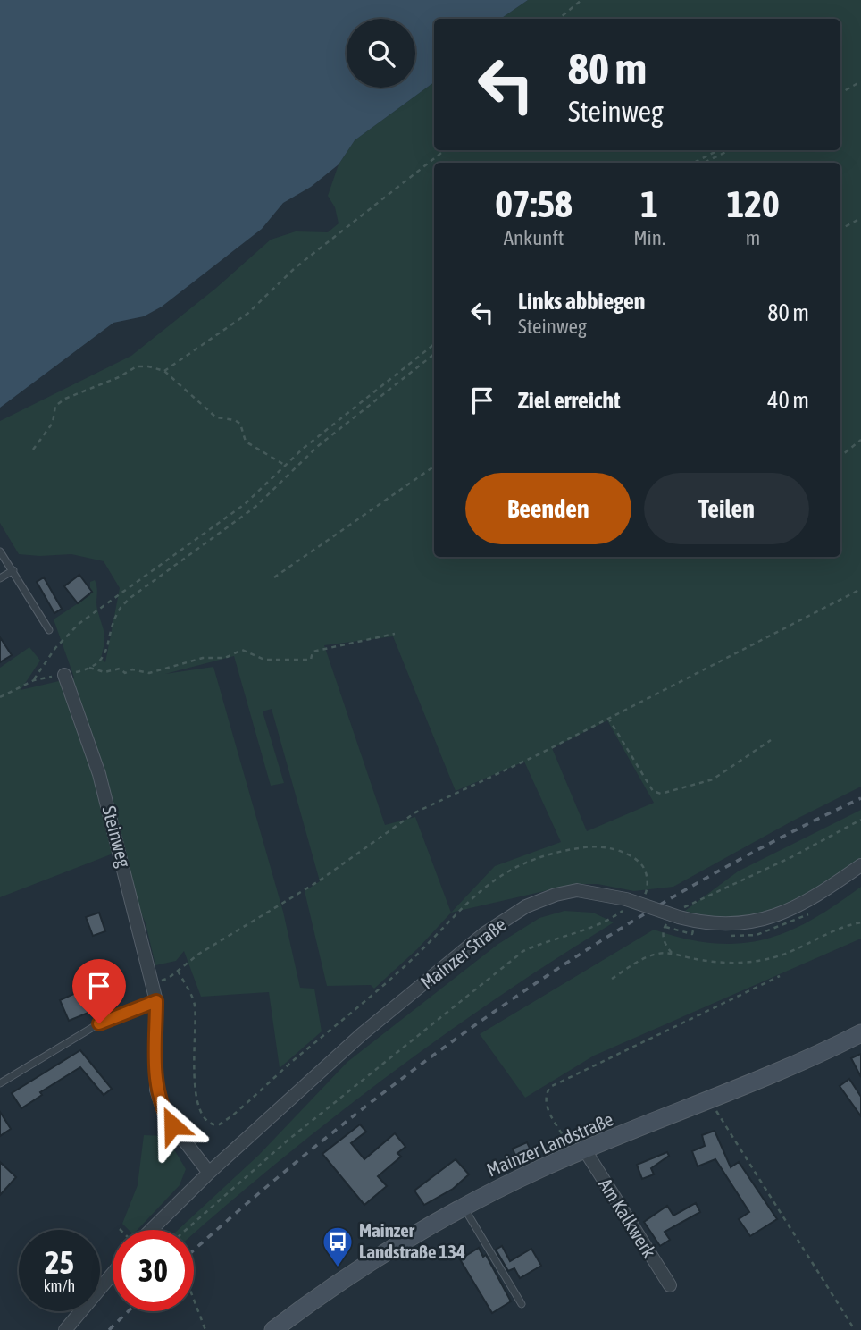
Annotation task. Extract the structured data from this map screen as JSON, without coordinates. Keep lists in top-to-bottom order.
{
  "streets": {
    "main road": ["Mainzer Landstraße"],
    "street": ["Steinweg", "Mainzer Straße", "Am Kalkwerk"]
  },
  "crossings": [
    ["Steinweg", "Mainzer Straße"],
    ["Mainzer Landstraße", "Am Kalkwerk"]
  ],
  "places": {
    "bus stop": ["Mainzer Landstraße 134"]
  },
  "page": {
    "turn": ["80 m", "Steinweg"],
    "eta": [
      "07:58",
      "Ankunft",
      "1",
      "Min.",
      "120",
      "m"
    ],
    "list": [
      {
        "name": "Links abbiegen",
        "note": "Steinweg",
        "value": "80 m"
      },
      {
        "name": "Ziel erreicht",
        "value": "40 m"
      }
    ],
    "buttons": ["Beenden", "Teilen"],
    "speed": "25 km/h",
    "limit": "30"
  }
}
